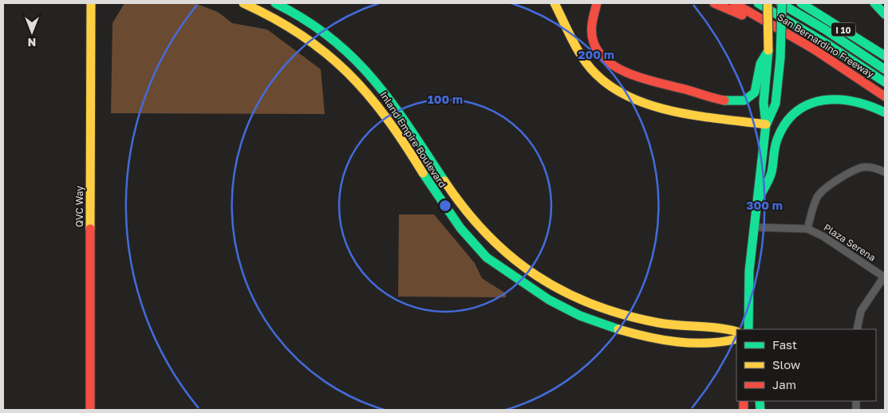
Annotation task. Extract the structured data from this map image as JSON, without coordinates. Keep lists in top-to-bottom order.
{
  "streets": {
    "main road": [
      "I 10",
      "San Bernardino Freeway",
      "Inland Empire Boulevard",
      "QVC Way"
    ],
    "street": ["Plaza Serena"]
  },
  "legend": ["Fast", "Slow", "Jam"],
  "north": "bottom",
  "rings": ["200 m", "100 m", "300 m"]
}
